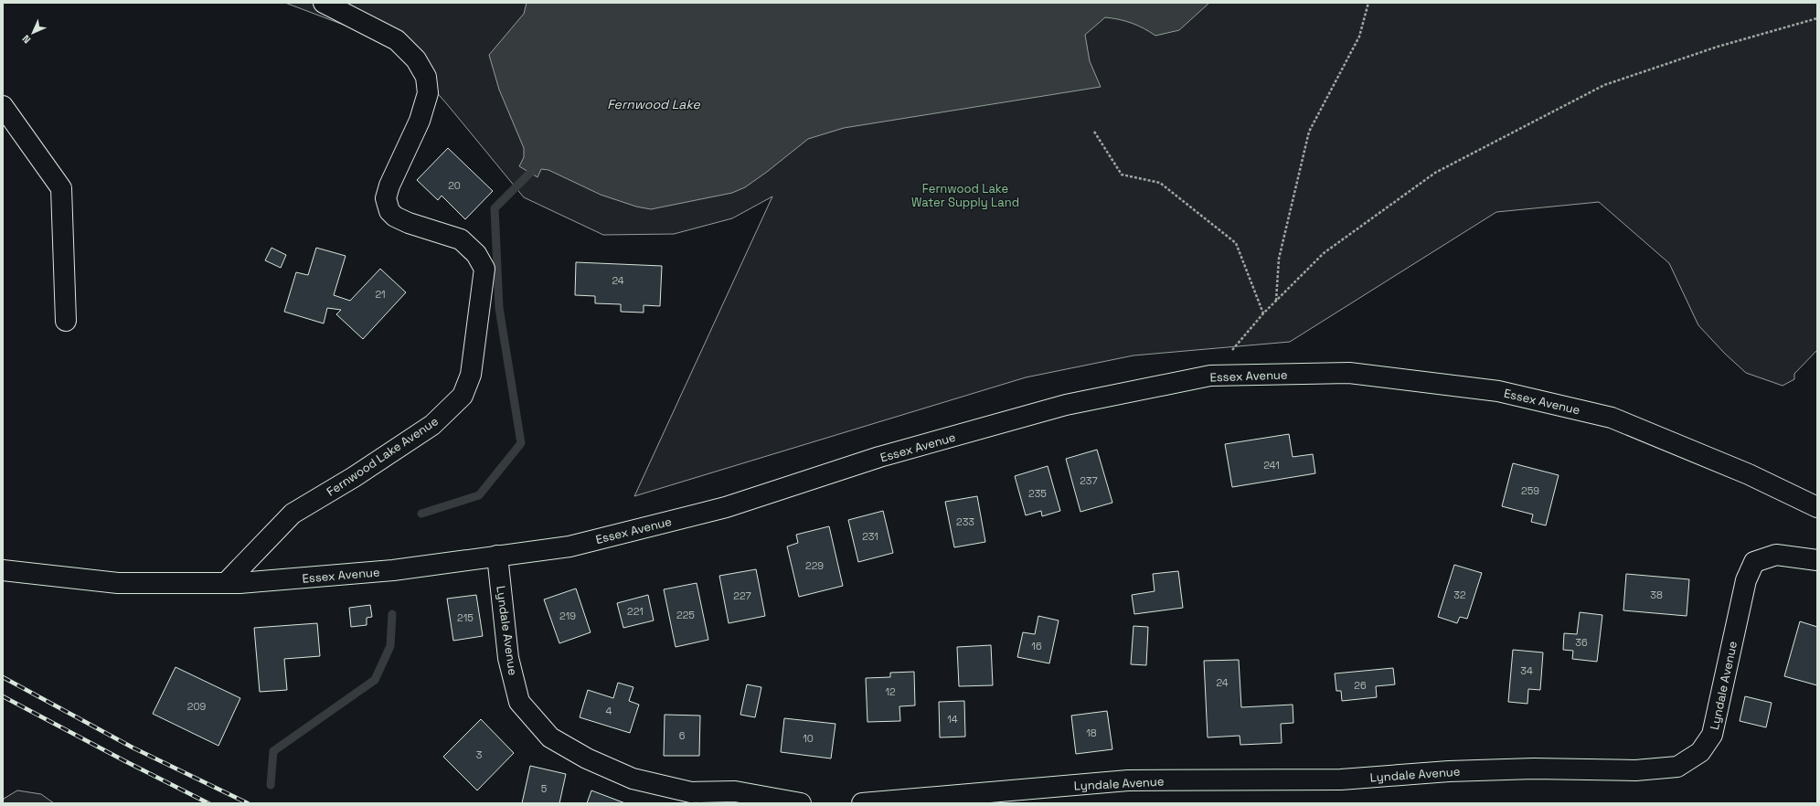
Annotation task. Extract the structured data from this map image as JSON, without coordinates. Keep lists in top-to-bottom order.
{
  "streets": {
    "street": ["Essex Avenue", "Fernwood Lake Avenue", "Lyndale Avenue"]
  },
  "crossings": [
    ["Essex Avenue", "Fernwood Lake Avenue"],
    ["Essex Avenue", "Lyndale Avenue"]
  ],
  "water": ["Fernwood Lake"],
  "parks": ["Fernwood Lake Water Supply Land"],
  "house_numbers": [
    "20",
    "24",
    "21",
    "241",
    "237",
    "259",
    "235",
    "233",
    "231",
    "229",
    "32",
    "38",
    "227",
    "221",
    "225",
    "219",
    "215",
    "36",
    "16",
    "34",
    "24",
    "26",
    "12",
    "209",
    "4",
    "14",
    "18",
    "6",
    "10",
    "3",
    "5"
  ],
  "north": "bottom left"
}
